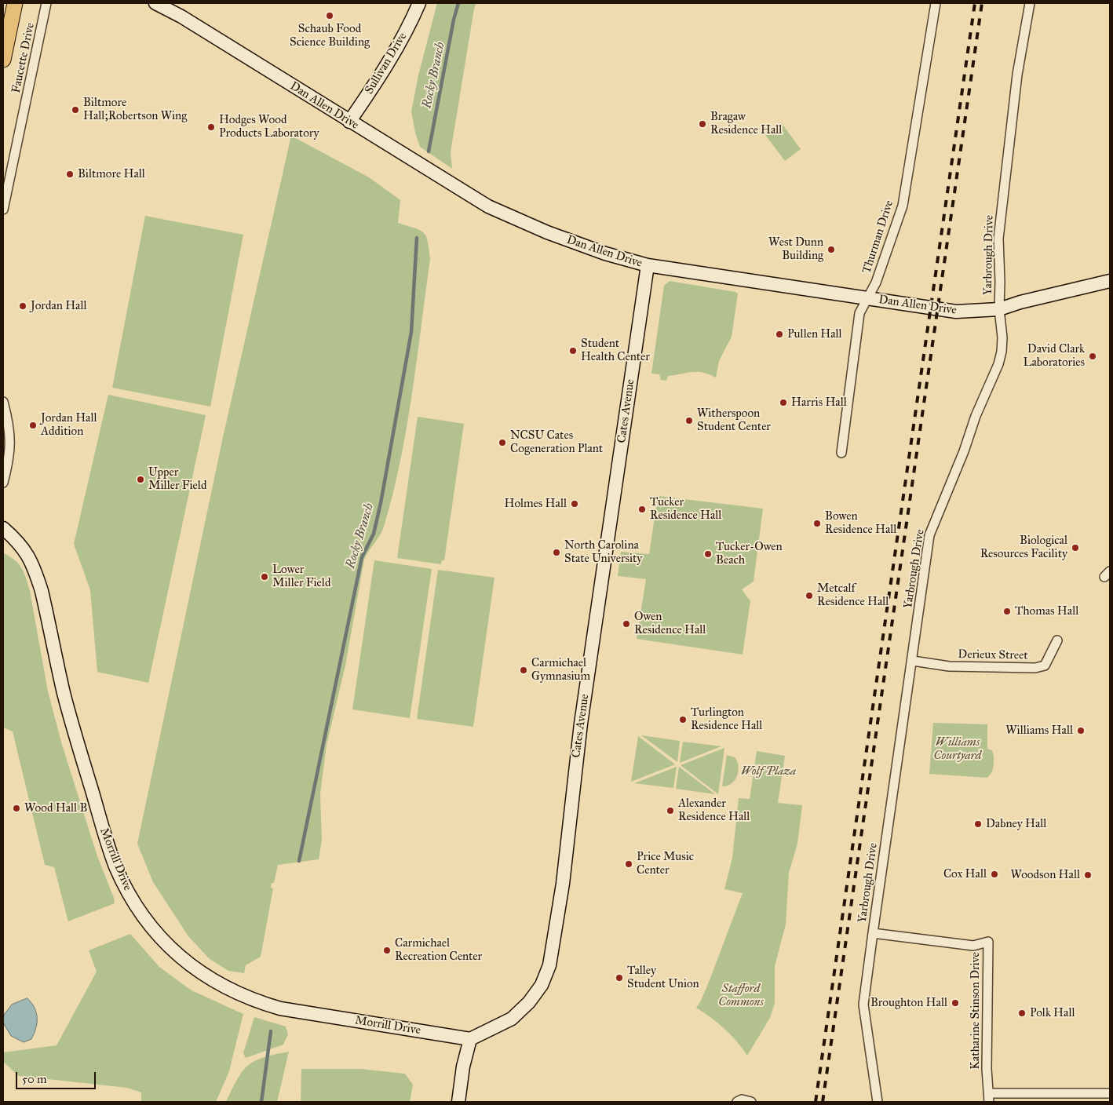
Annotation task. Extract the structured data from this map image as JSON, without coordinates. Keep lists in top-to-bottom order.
{
  "streets": {
    "street": [
      "Faucette Drive",
      "Sullivan Drive",
      "Dan Allen Drive",
      "Thurman Drive",
      "Yarbrough Drive",
      "Cates Avenue",
      "Derieux Street",
      "Morrill Drive",
      "Katharine Stinson Drive"
    ]
  },
  "crossings": [
    ["Sullivan Drive", "Dan Allen Drive"],
    ["Dan Allen Drive", "Thurman Drive"],
    ["Dan Allen Drive", "Yarbrough Drive"],
    ["Dan Allen Drive", "Cates Avenue"],
    ["Yarbrough Drive", "Derieux Street"],
    ["Yarbrough Drive", "Katharine Stinson Drive"],
    ["Cates Avenue", "Morrill Drive"]
  ],
  "water": ["Rocky Branch"],
  "parks": ["Williams Courtyard", "Wolf Plaza", "Stafford Commons"],
  "places": [
    "Schaub Food Science Building",
    "Biltmore Hall;Robertson Wing",
    "Bragaw Residence Hall",
    "Hodges Wood Products Laboratory",
    "Biltmore Hall",
    "West Dunn Building",
    "Jordan Hall",
    "Pullen Hall",
    "Student Health Center",
    "David Clark Laboratories",
    "Harris Hall",
    "Witherspoon Student Center",
    "Jordan Hall Addition",
    "NCSU Cates Cogeneration Plant",
    "Upper Miller Field",
    "Holmes Hall",
    "Tucker Residence Hall",
    "Bowen Residence Hall",
    "Biological Resources Facility",
    "North Carolina State University",
    "Tucker-Owen Beach",
    "Lower Miller Field",
    "Metcalf Residence Hall",
    "Thomas Hall",
    "Owen Residence Hall",
    "Carmichael Gymnasium",
    "Turlington Residence Hall",
    "Williams Hall",
    "Wood Hall B",
    "Alexander Residence Hall",
    "Dabney Hall",
    "Price Music Center",
    "Cox Hall",
    "Woodson Hall",
    "Carmichael Recreation Center",
    "Talley Student Union",
    "Broughton Hall",
    "Polk Hall"
  ],
  "scale_bar": "50 m"
}
